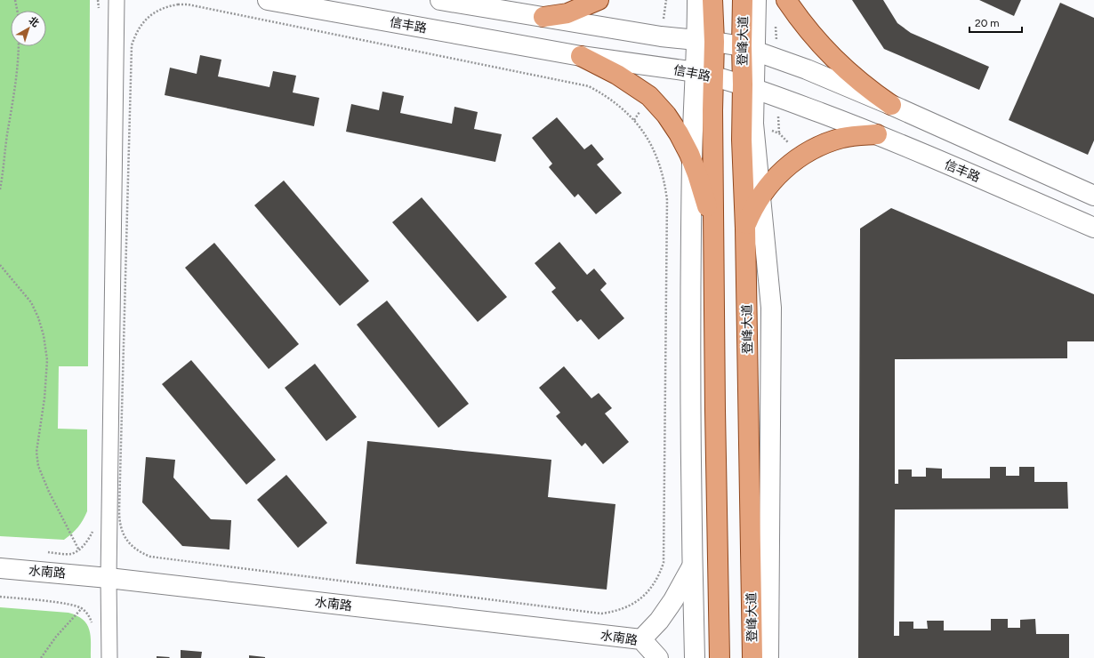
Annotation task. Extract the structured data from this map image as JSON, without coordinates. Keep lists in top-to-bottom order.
{
  "streets": {
    "main road": ["登峰大道"],
    "street": ["信丰路", "水南路"]
  },
  "crossings": [
    ["信丰路", "登峰大道"]
  ],
  "scale_bar": "20 m",
  "north": "top right"
}
